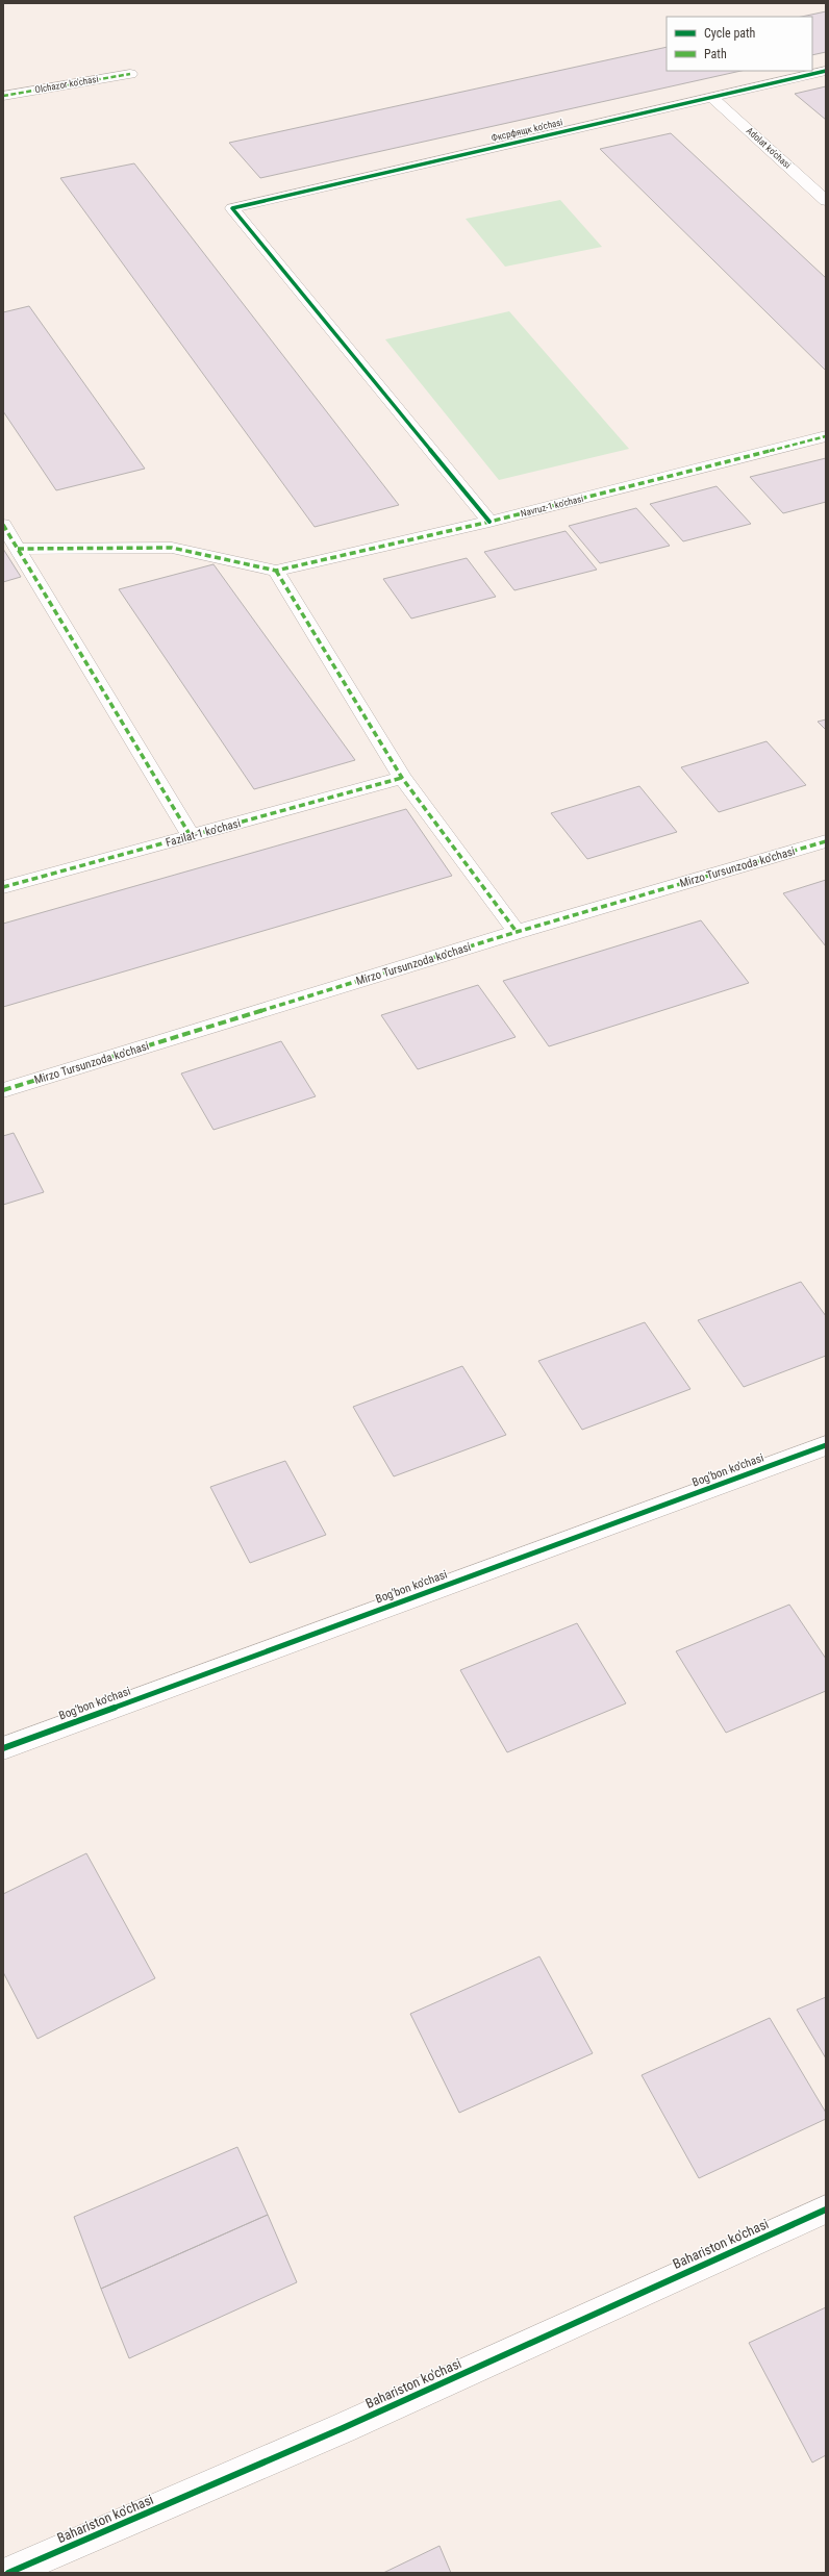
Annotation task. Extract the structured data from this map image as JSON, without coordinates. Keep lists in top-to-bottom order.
{
  "streets": {
    "street": [
      "Olchazor ko'chasi",
      "Фксрфящк ko'chasi",
      "Adolat ko'chasi",
      "Navruz-1 ko'chasi",
      "Fazilat-1 ko'chasi",
      "Mirzo Tursunzoda ko'chasi",
      "Bog'bon ko'chasi",
      "Bahariston ko'chasi"
    ]
  },
  "crossings": [
    ["Фксрфящк ko'chasi", "Adolat ko'chasi"],
    ["Фксрфящк ko'chasi", "Navruz-1 ko'chasi"]
  ],
  "legend": ["Cycle path", "Path"]
}
